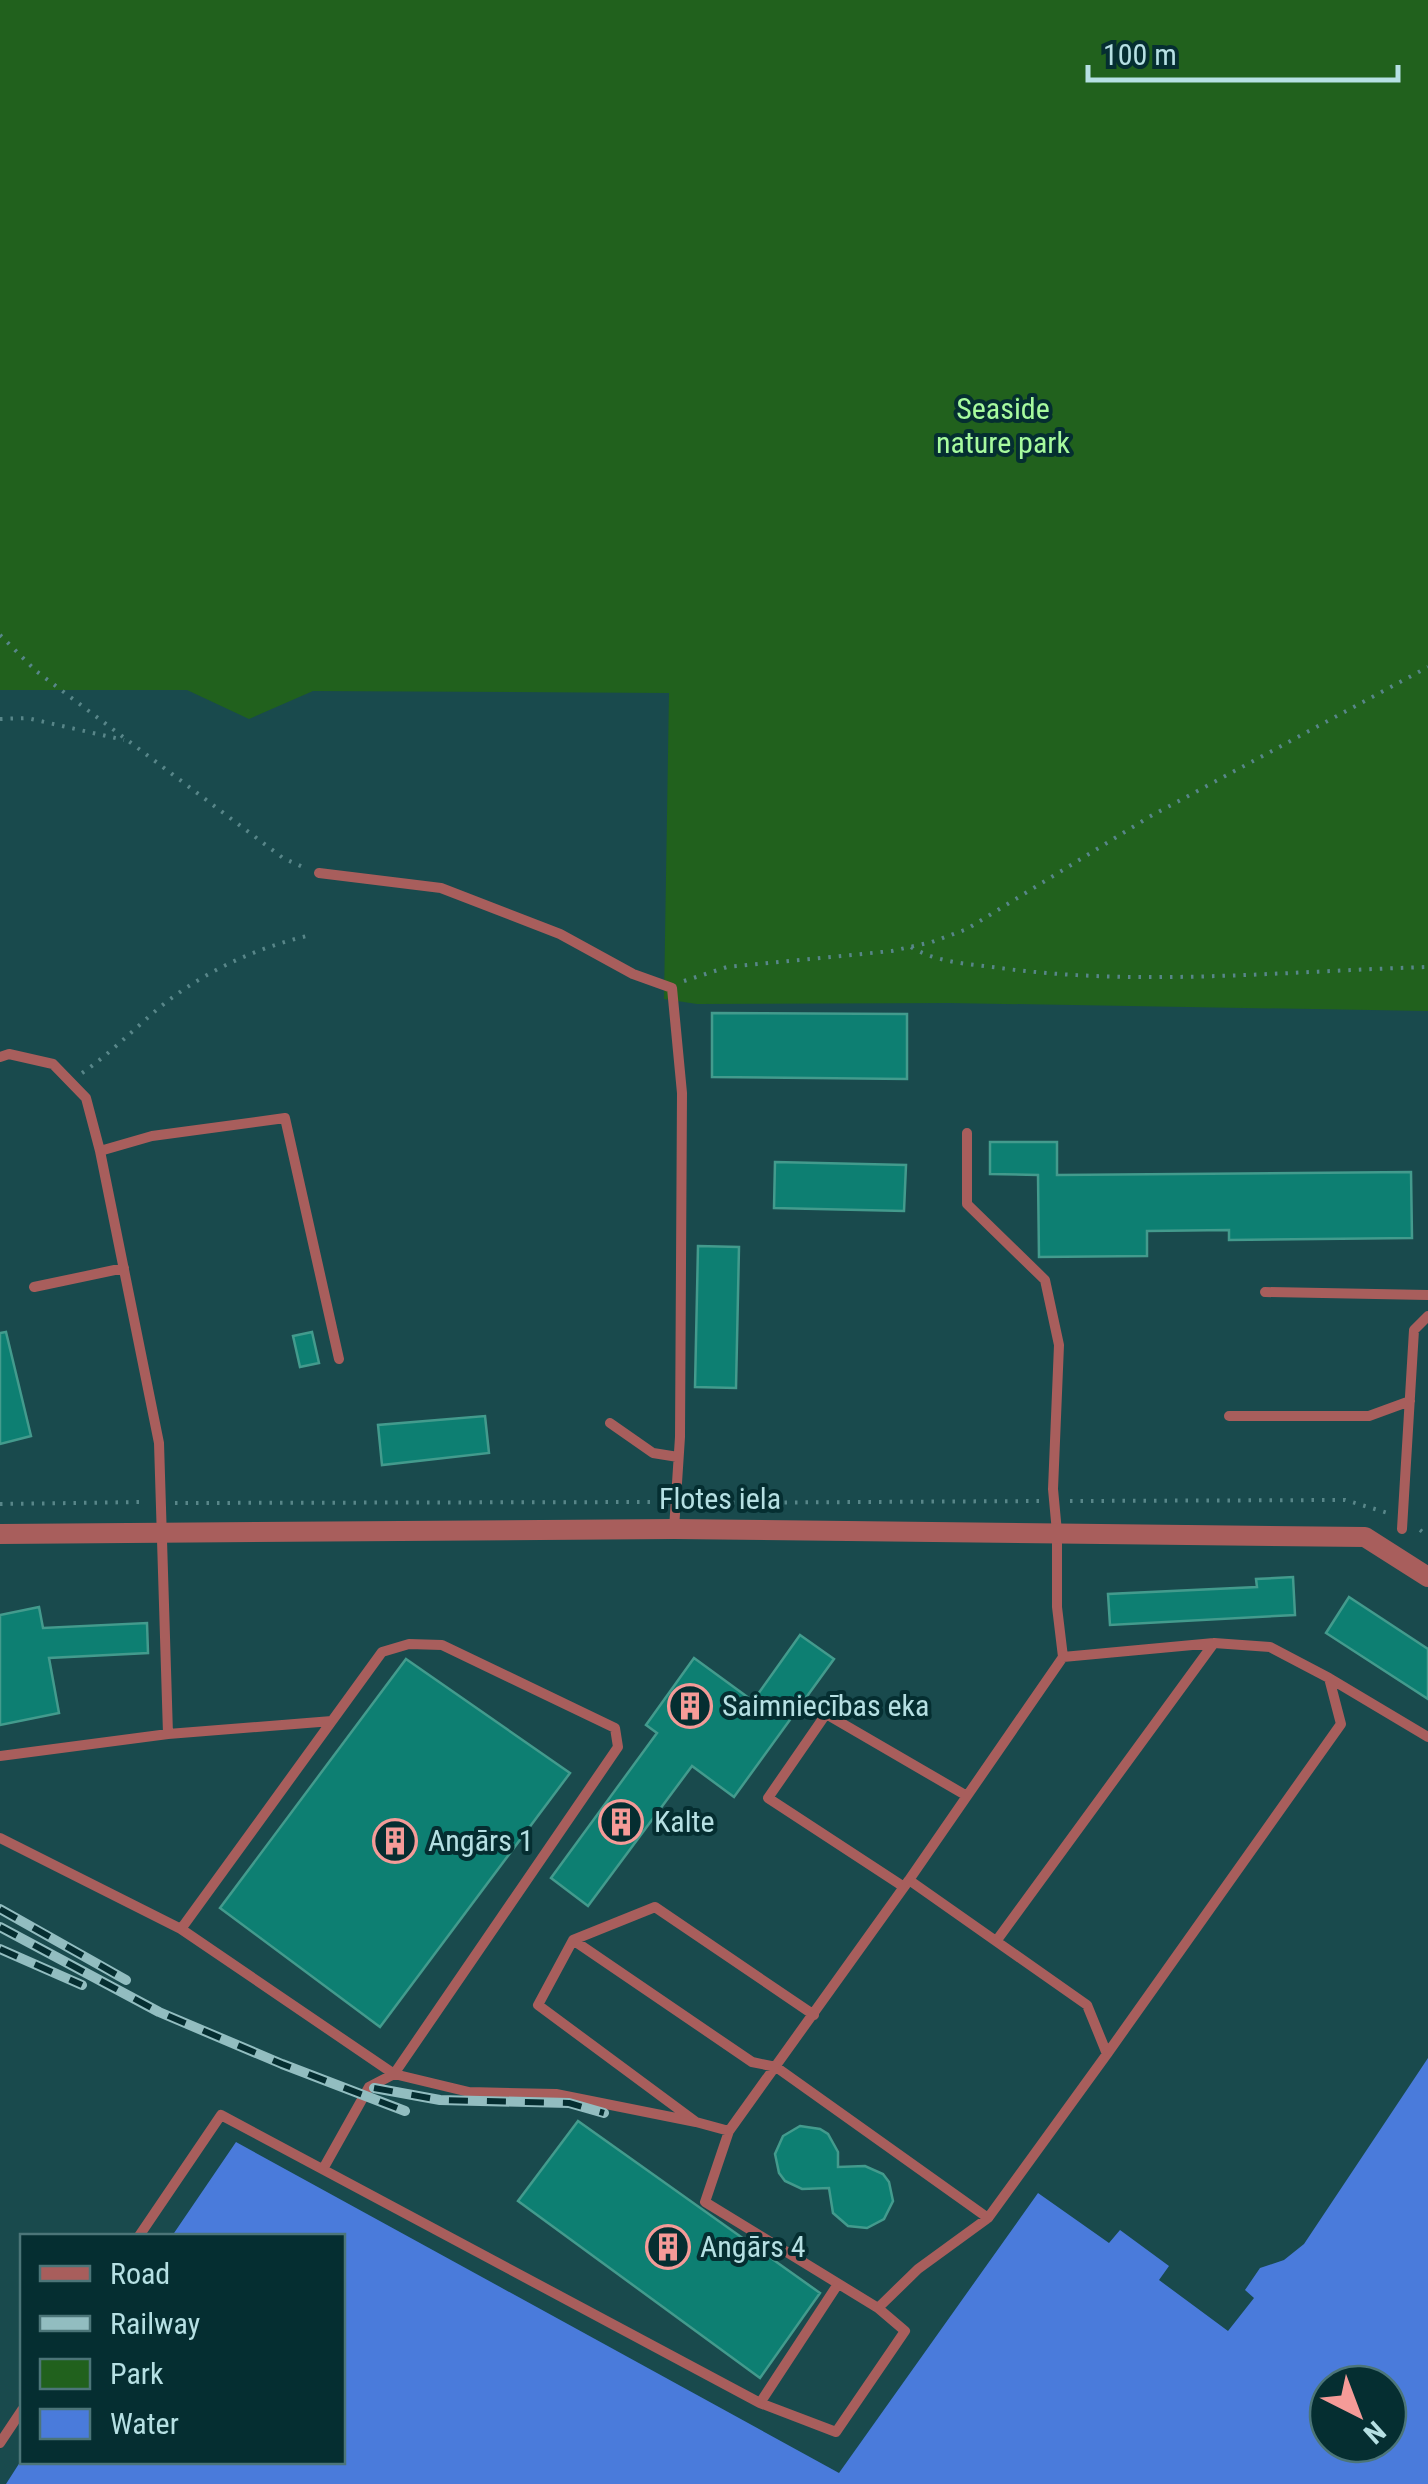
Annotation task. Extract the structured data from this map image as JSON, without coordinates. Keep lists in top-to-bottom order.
{
  "streets": {
    "street": ["Flotes iela"]
  },
  "parks": ["Seaside nature park"],
  "places": {
    "building": [
      "Saimniecības eka",
      "Kalte",
      "Angārs 1",
      "Angārs 4"
    ]
  },
  "legend": [
    "Road",
    "Railway",
    "Park",
    "Water"
  ],
  "scale_bar": "100 m",
  "north": "bottom right"
}
